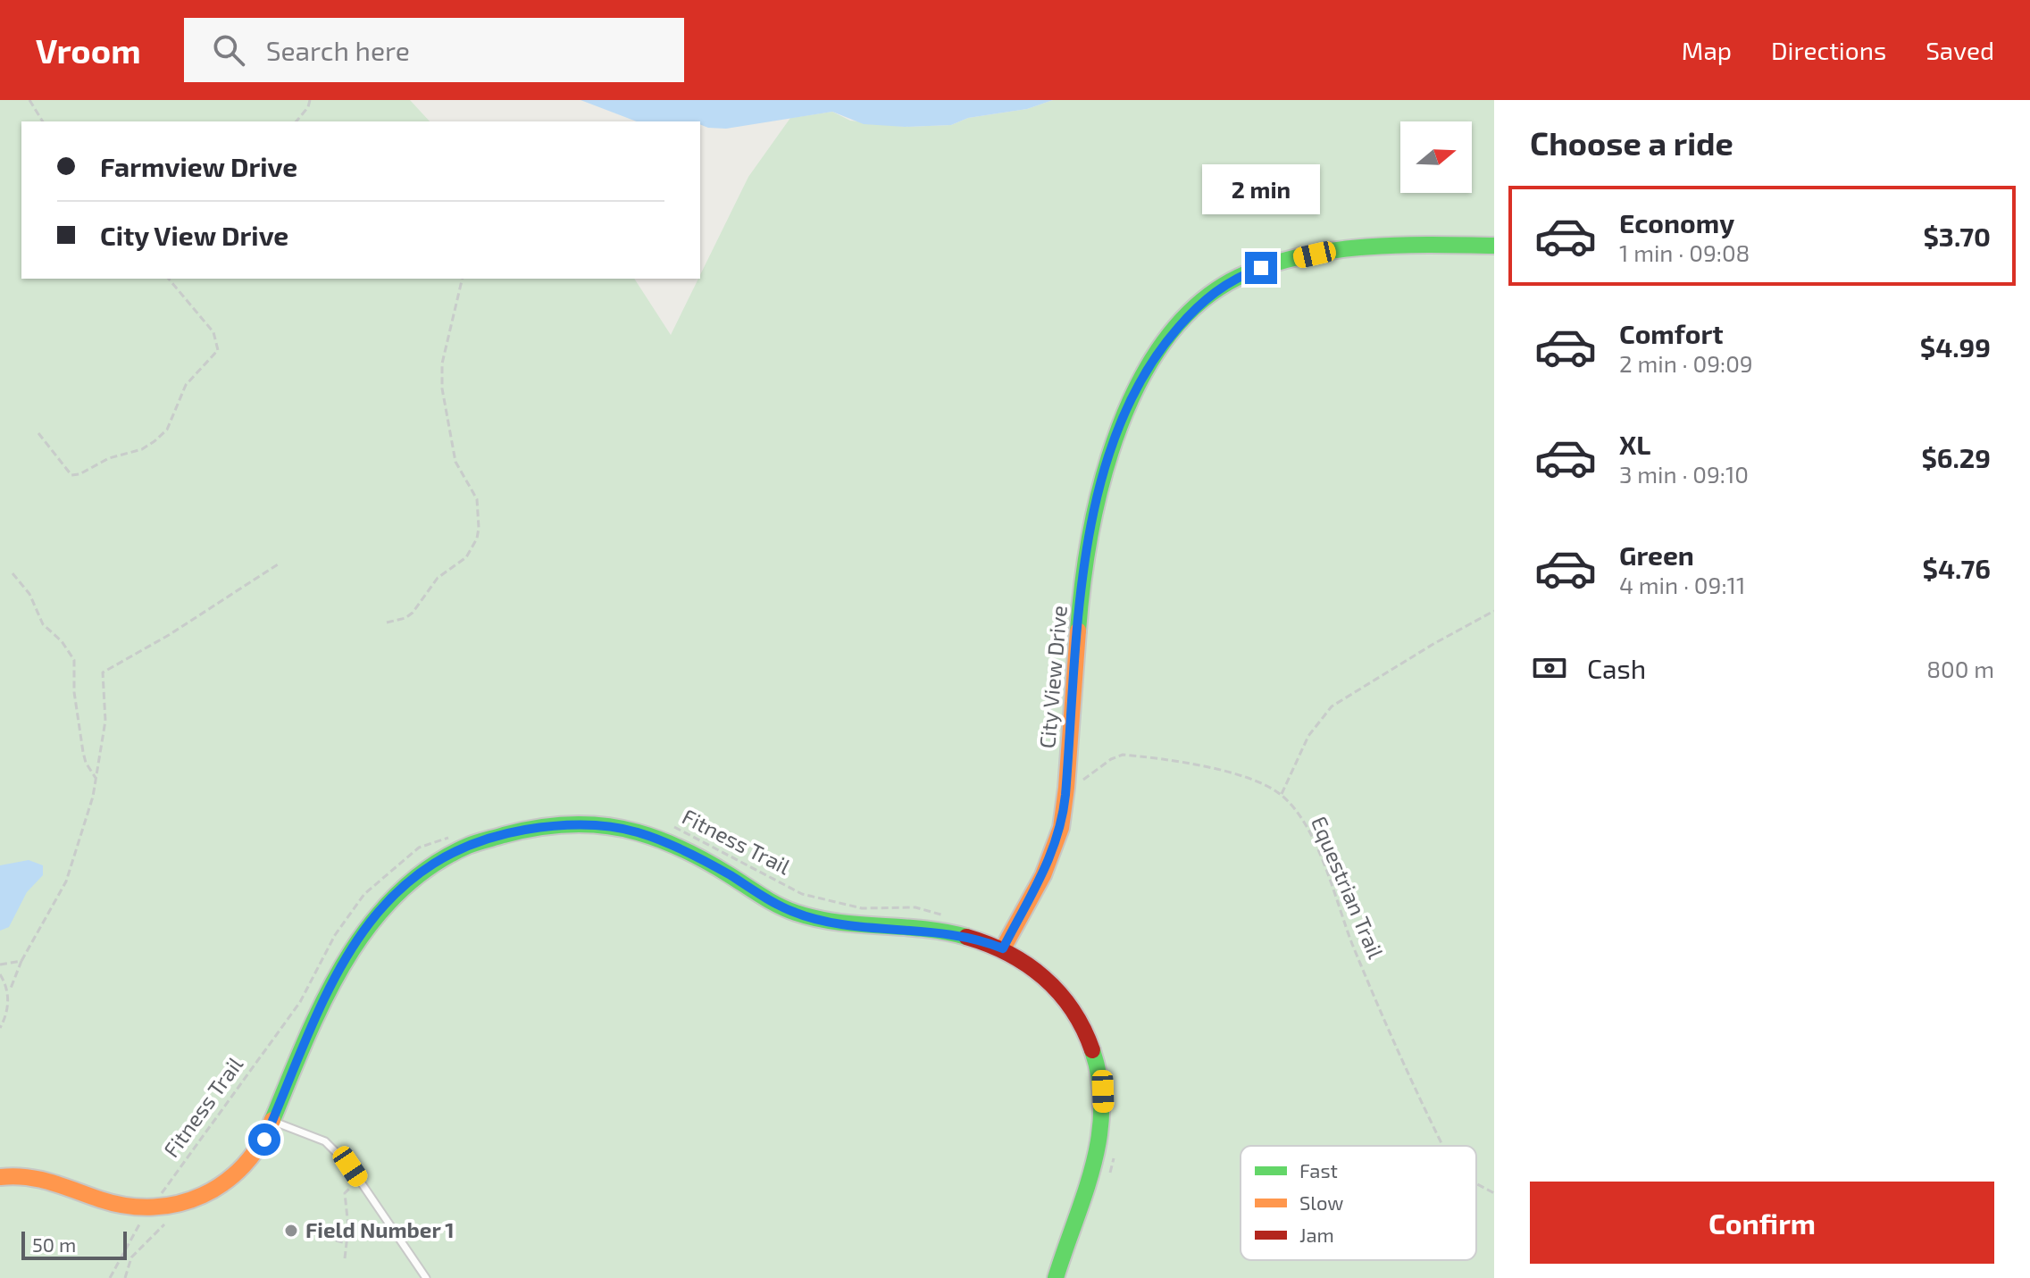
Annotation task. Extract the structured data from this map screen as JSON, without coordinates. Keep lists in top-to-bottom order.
{
  "streets": {
    "street": ["City View Drive"],
    "path": ["Fitness Trail", "Equestrian Trail"]
  },
  "crossings": [
    ["City View Drive", "Equestrian Trail"]
  ],
  "places": ["Field Number 1"],
  "legend": ["Fast", "Slow", "Jam"],
  "scale_bar": "50 m",
  "north": "right",
  "page": {
    "header": "Vroom",
    "search": "Search here",
    "nav": ["Map", "Directions", "Saved"],
    "heading": "Choose a ride",
    "banner": ["Farmview Drive", "City View Drive"],
    "bubble": "2 min",
    "list": [
      {
        "name": "Economy",
        "note": "1 min · 09:08",
        "value": "$3.70"
      },
      {
        "name": "Comfort",
        "note": "2 min · 09:09",
        "value": "$4.99"
      },
      {
        "name": "XL",
        "note": "3 min · 09:10",
        "value": "$6.29"
      },
      {
        "name": "Green",
        "note": "4 min · 09:11",
        "value": "$4.76"
      }
    ],
    "pay": ["Cash", "800 m"],
    "buttons": "Confirm",
    "scale": "50 m"
  }
}
